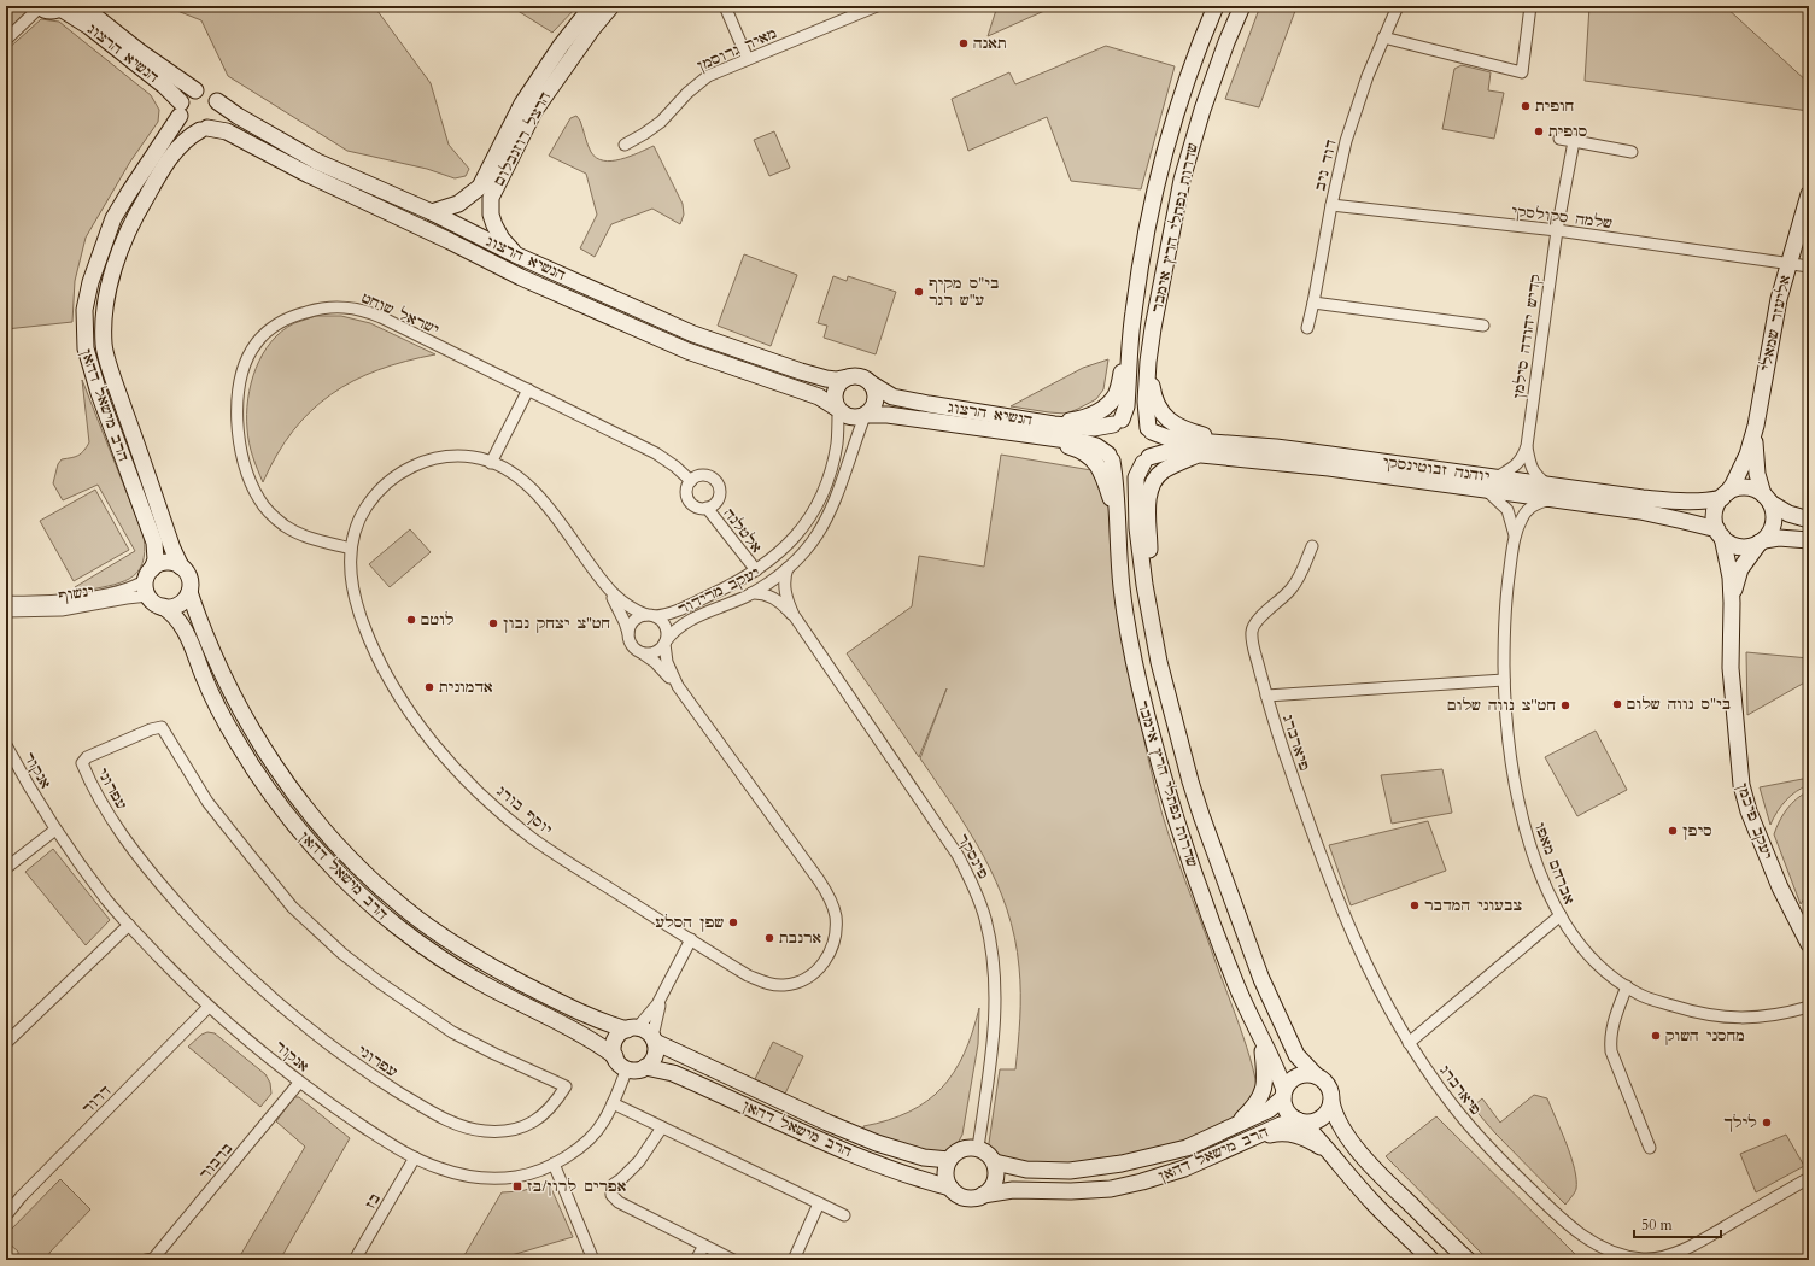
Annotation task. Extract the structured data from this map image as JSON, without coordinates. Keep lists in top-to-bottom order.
{
  "streets": {
    "street": [
      "מאיר גרוסמן",
      "הנשיא הרצוג",
      "הרצל רוזנבלום",
      "דוד ניב",
      "שלמה סקולסקי",
      "שדרות נפתלי הרץ אימבר",
      "ישראל שוחט",
      "אליעזר שמאלי",
      "קדיש יהודה סילמן",
      "הרב מישאל דהאן",
      "יוהנה זבוטינסקי",
      "אלטלנה",
      "יעקב מרידור",
      "ינשוף",
      "פיארברג",
      "אנקור",
      "עפרוני",
      "יוסף בורג",
      "יעקב פיכמן",
      "פינסקר",
      "אברהם מאפו",
      "דרור",
      "ברבור",
      "בז"
    ]
  },
  "crossings": [
    ["הנשיא הרצוג", "הרצל רוזנבלום"],
    ["הנשיא הרצוג", "שדרות נפתלי הרץ אימבר"],
    ["הנשיא הרצוג", "הרב מישאל דהאן"],
    ["הנשיא הרצוג", "יוהנה זבוטינסקי"],
    ["הנשיא הרצוג", "יעקב מרידור"],
    ["דוד ניב", "שלמה סקולסקי"],
    ["שלמה סקולסקי", "אליעזר שמאלי"],
    ["שלמה סקולסקי", "קדיש יהודה סילמן"],
    ["שדרות נפתלי הרץ אימבר", "הרב מישאל דהאן"],
    ["שדרות נפתלי הרץ אימבר", "יוהנה זבוטינסקי"],
    ["ישראל שוחט", "אלטלנה"],
    ["ישראל שוחט", "יוסף בורג"],
    ["אליעזר שמאלי", "יוהנה זבוטינסקי"],
    ["אליעזר שמאלי", "יעקב פיכמן"],
    ["קדיש יהודה סילמן", "יוהנה זבוטינסקי"],
    ["קדיש יהודה סילמן", "אברהם מאפו"],
    ["הרב מישאל דהאן", "ינשוף"],
    ["הרב מישאל דהאן", "אנקור"],
    ["הרב מישאל דהאן", "פינסקר"],
    ["יוהנה זבוטינסקי", "יעקב פיכמן"],
    ["יוהנה זבוטינסקי", "אברהם מאפו"],
    ["אלטלנה", "יעקב מרידור"],
    ["יעקב מרידור", "יוסף בורג"],
    ["יעקב מרידור", "פינסקר"],
    ["פיארברג", "אברהם מאפו"],
    ["אנקור", "דרור"],
    ["אנקור", "ברבור"],
    ["אנקור", "בז"]
  ],
  "places": {
    "other": [
      "תאנה",
      "חופית",
      "סופית",
      "בי\"ס מקיף ע\"ש רגר",
      "לוטם",
      "חט\"צ יצחק נבון",
      "אדמונית",
      "בי\"ס נווה שלום",
      "חט''צ נווה שלום",
      "סיפן",
      "צבעוני המדבר",
      "שפן הסלע",
      "ארנבת",
      "מחסני השוק",
      "לילך"
    ],
    "transit": ["אפרים לרון/בז"]
  },
  "scale_bar": "50 m"
}
